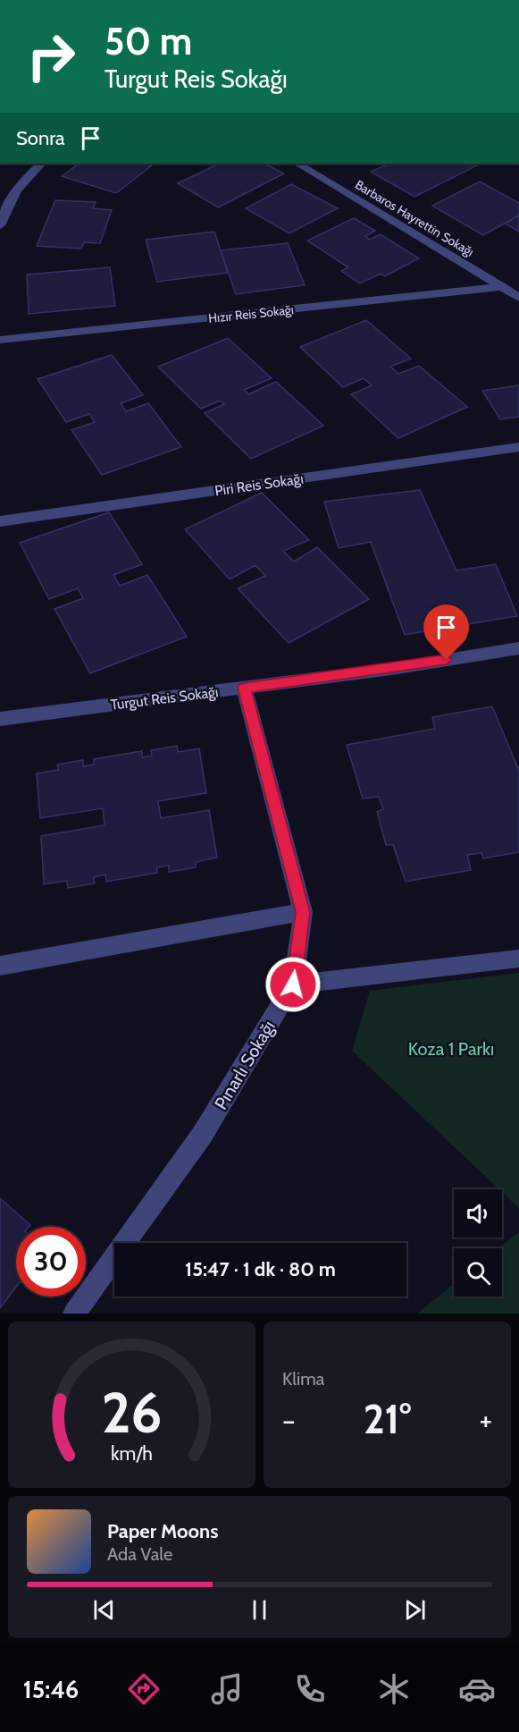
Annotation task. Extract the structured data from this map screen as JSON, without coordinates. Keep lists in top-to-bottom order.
{
  "streets": {
    "street": [
      "Barbaros Hayrettin Sokağı",
      "Hızır Reis Sokağı",
      "Piri Reis Sokağı",
      "Turgut Reis Sokağı",
      "Pınarlı Sokağı"
    ]
  },
  "crossings": [
    ["Barbaros Hayrettin Sokağı", "Hızır Reis Sokağı"],
    ["Turgut Reis Sokağı", "Pınarlı Sokağı"]
  ],
  "parks": ["Koza 1 Parkı"],
  "page": {
    "turn": ["50 m", "Turgut Reis Sokağı"],
    "then": "Sonra",
    "limit": "30",
    "trip": "15:47 · 1 dk · 80 m",
    "tile": "Klima",
    "heat": ["−", "21°", "+"],
    "song": ["Paper Moons", "Ada Vale"],
    "tabs": "15:46",
    "gauge": ["26", "km/h"]
  }
}
